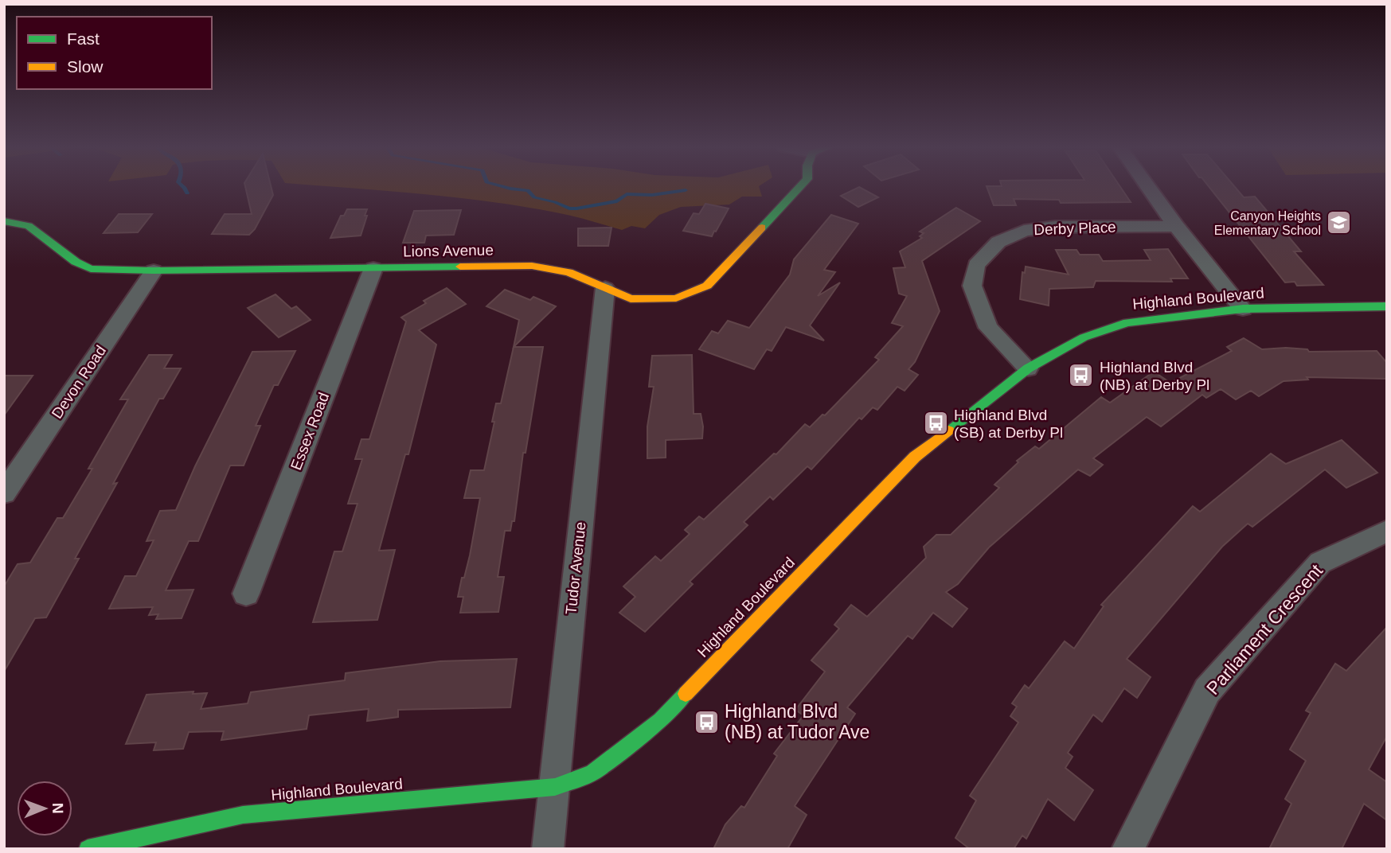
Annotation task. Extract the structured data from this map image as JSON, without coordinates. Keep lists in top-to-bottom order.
{
  "streets": {
    "street": [
      "Derby Place",
      "Lions Avenue",
      "Highland Boulevard",
      "Devon Road",
      "Essex Road",
      "Tudor Avenue",
      "Parliament Crescent"
    ]
  },
  "crossings": [
    ["Derby Place", "Highland Boulevard"],
    ["Lions Avenue", "Devon Road"],
    ["Lions Avenue", "Essex Road"],
    ["Lions Avenue", "Tudor Avenue"],
    ["Highland Boulevard", "Tudor Avenue"]
  ],
  "places": {
    "school or university": ["Canyon Heights Elementary School"],
    "bus stop": ["Highland Blvd (NB) at Derby Pl", "Highland Blvd (SB) at Derby Pl", "Highland Blvd (NB) at Tudor Ave"]
  },
  "legend": ["Fast", "Slow"],
  "north": "right"
}
